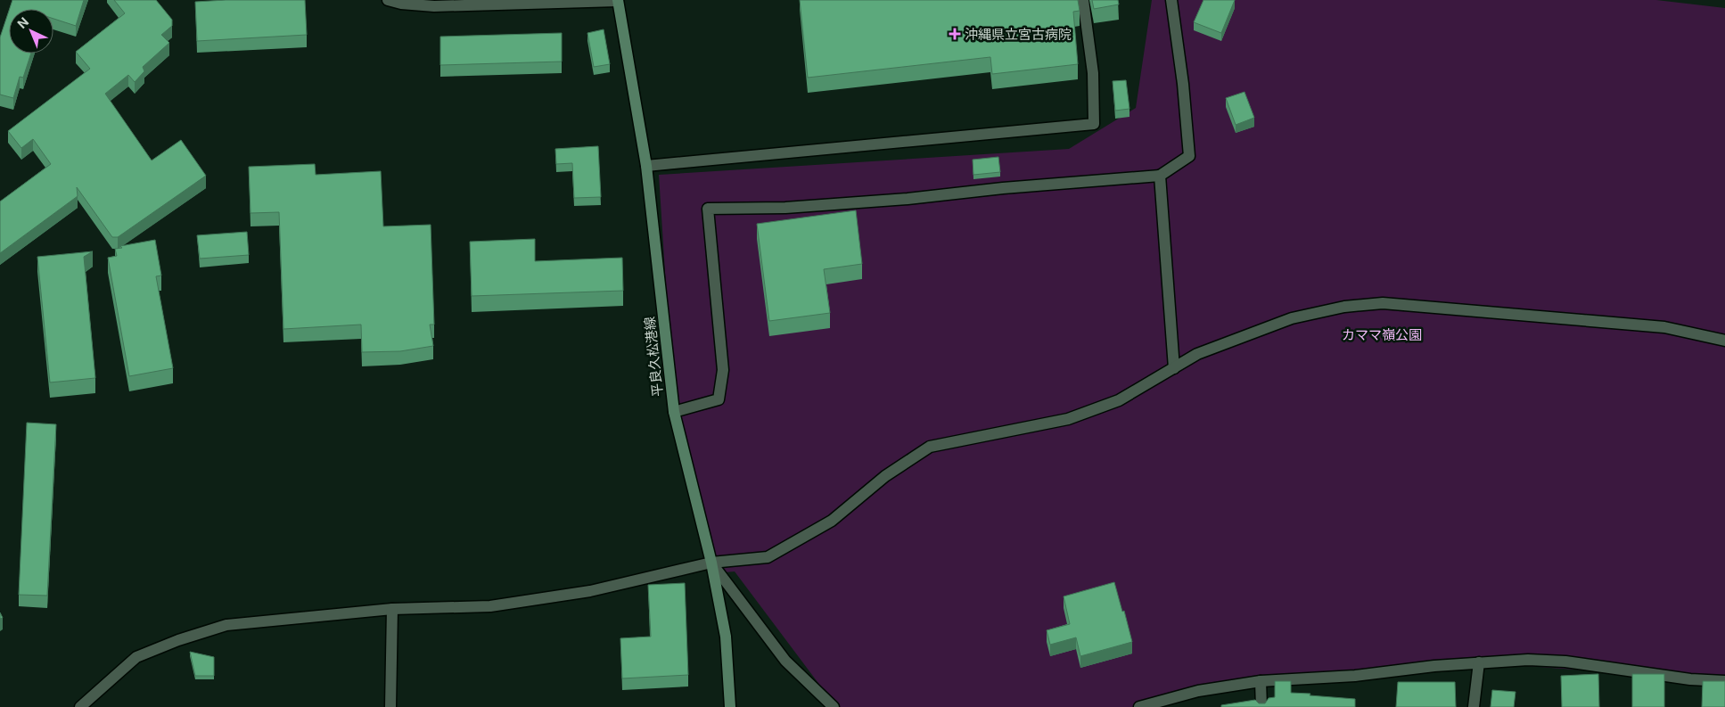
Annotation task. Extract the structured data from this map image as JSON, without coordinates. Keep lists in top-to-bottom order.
{
  "streets": {
    "main road": ["平良久松港線"]
  },
  "parks": ["カママ嶺公園"],
  "places": {
    "health": ["沖縄県立宮古病院"]
  },
  "north": "top left"
}
